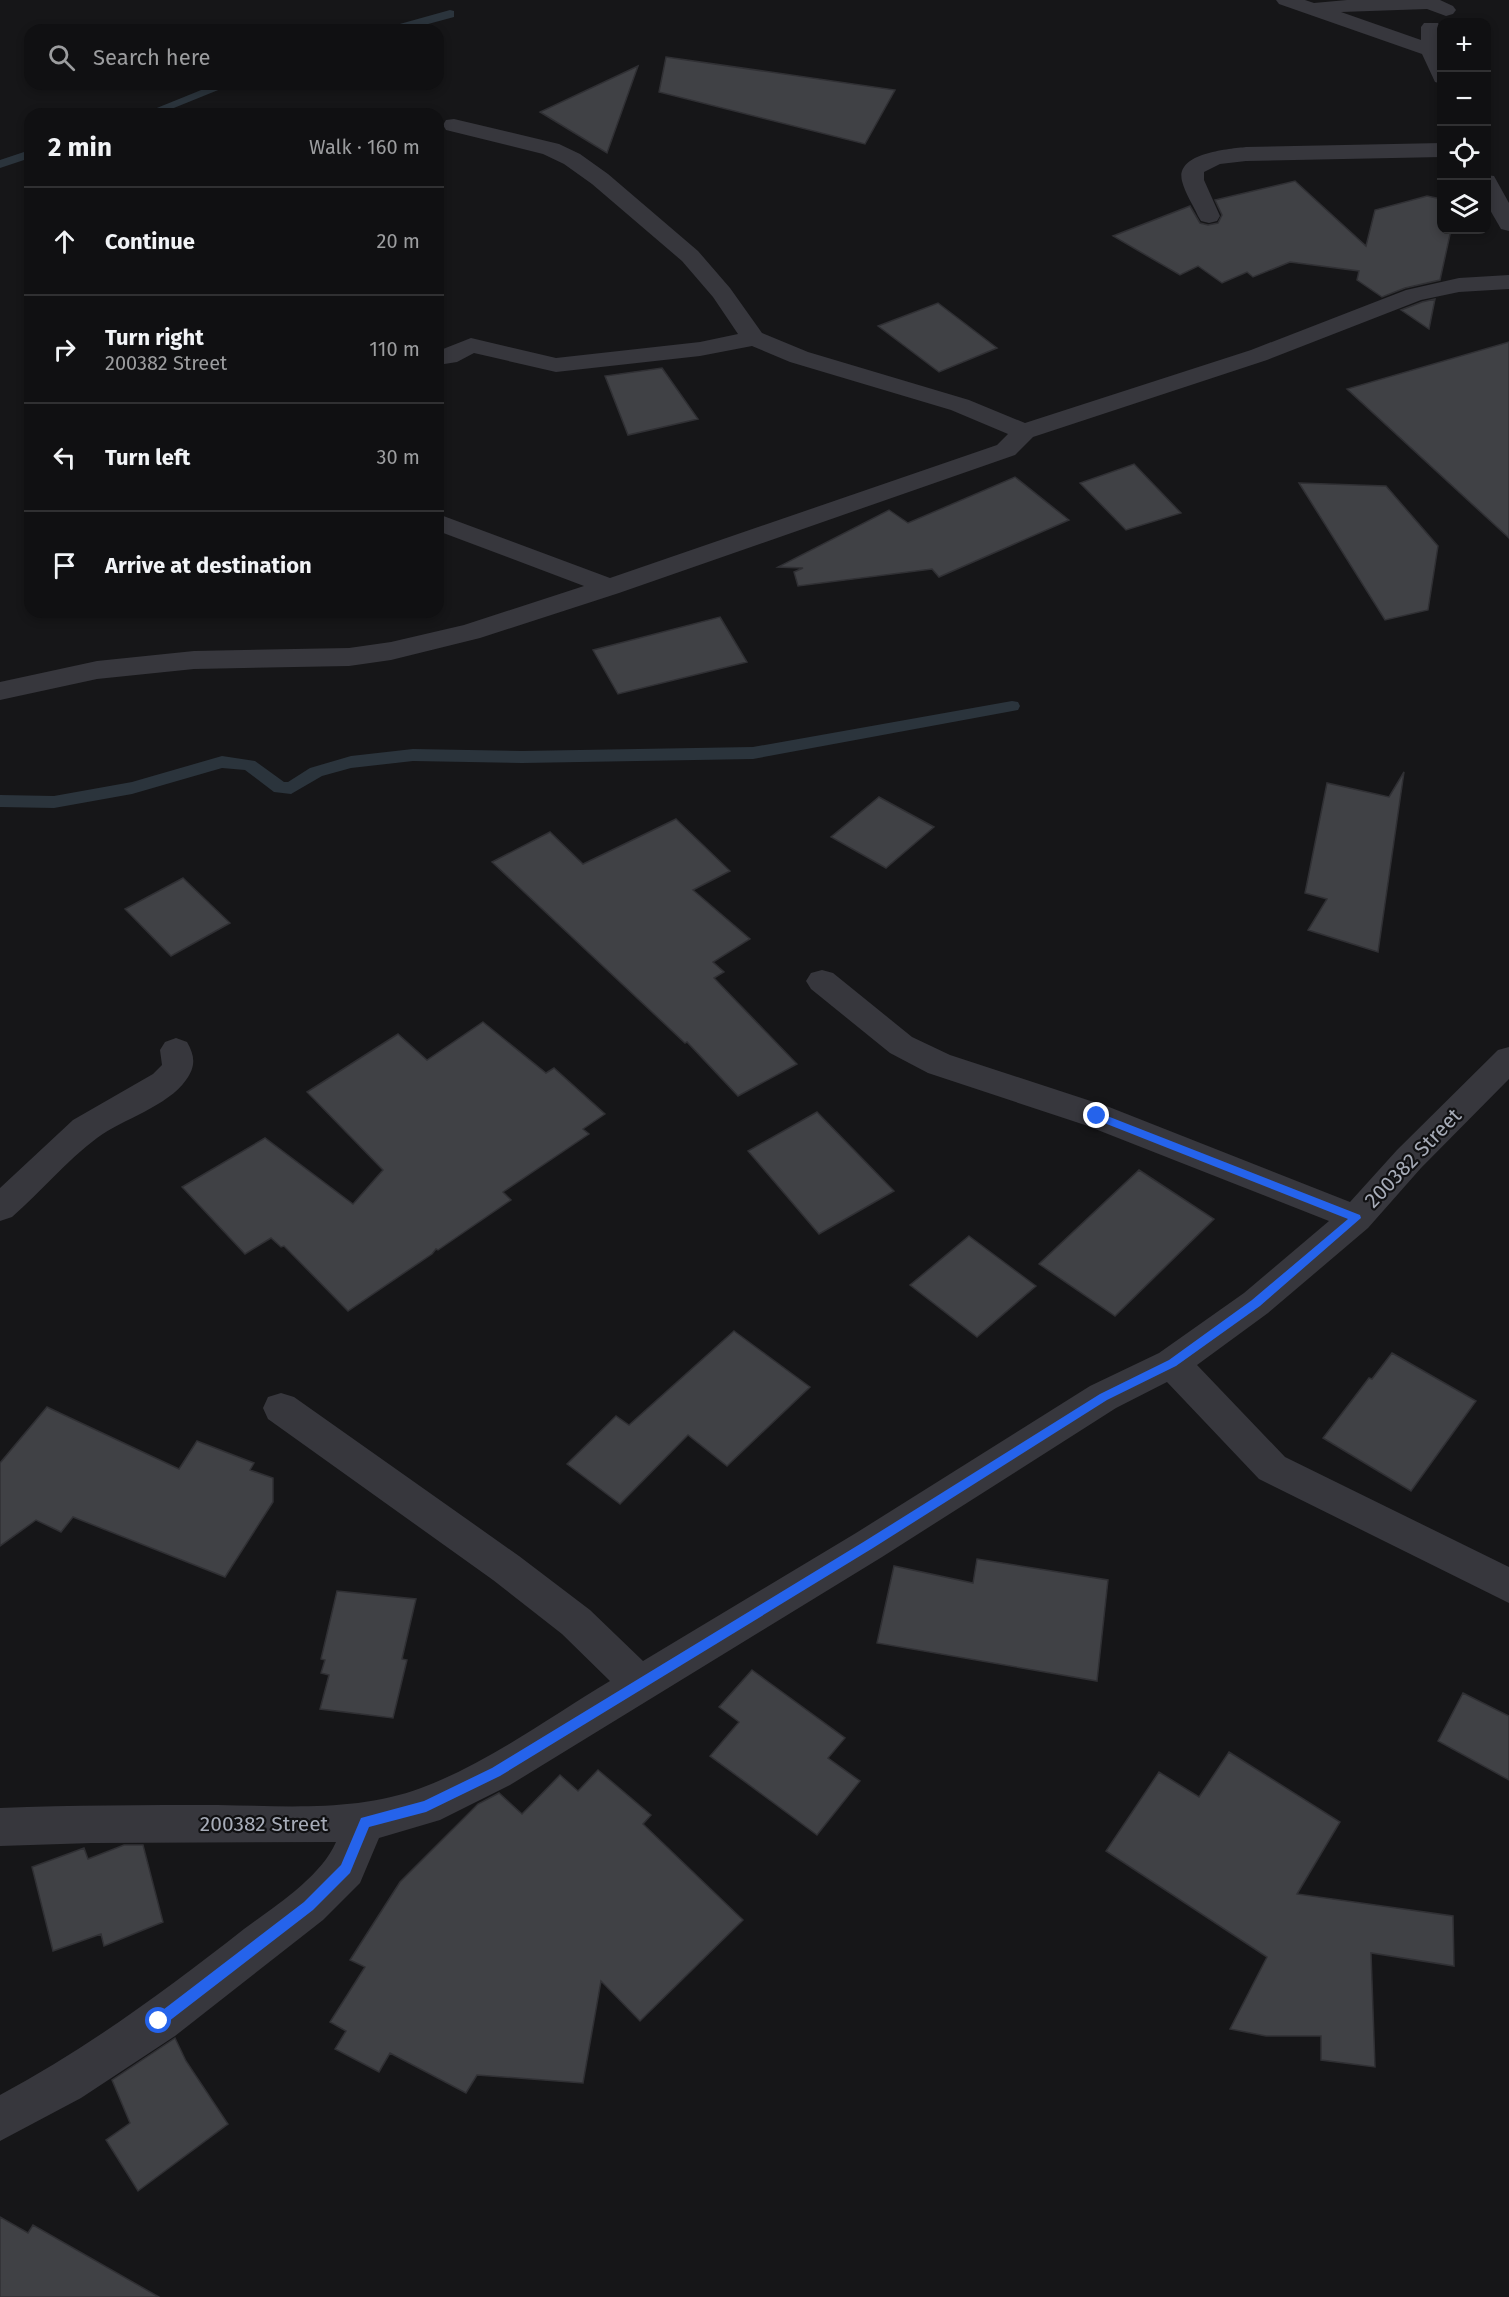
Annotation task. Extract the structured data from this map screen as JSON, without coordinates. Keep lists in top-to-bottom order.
{
  "streets": {
    "street": ["200382 Street"]
  },
  "page": {
    "map_buttons": ["+", "−"],
    "search": "Search here",
    "heading": ["2 min", "Walk · 160 m"],
    "list": [
      ["Continue", "20 m"],
      ["Turn right", "200382 Street", "110 m"],
      ["Turn left", "30 m"],
      "Arrive at destination"
    ]
  }
}
